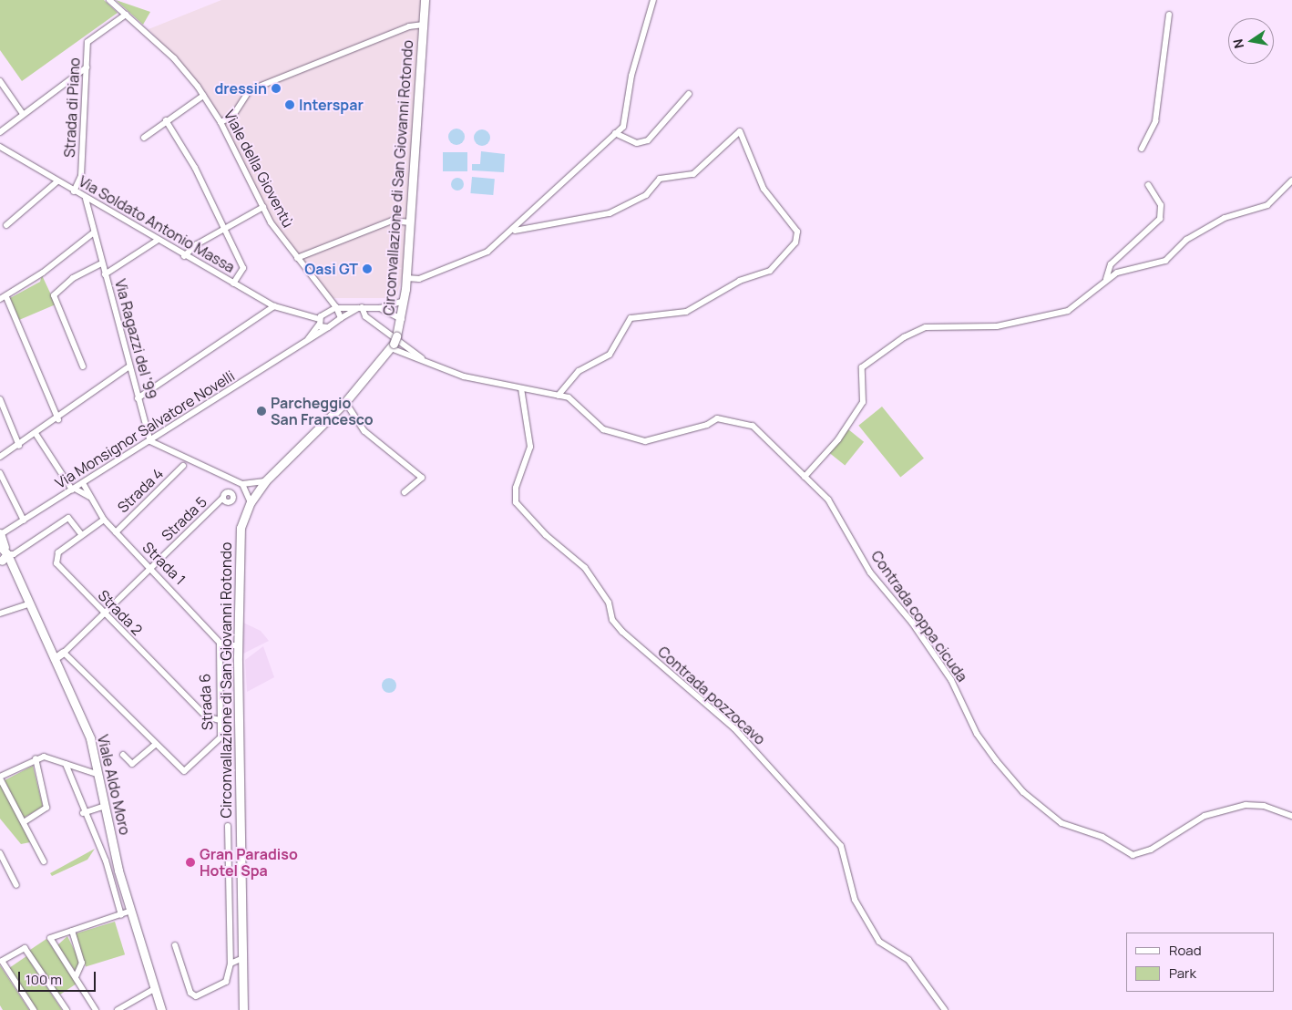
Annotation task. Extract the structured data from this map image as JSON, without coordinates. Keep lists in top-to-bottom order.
{
  "streets": {
    "main road": ["Circonvallazione di San Giovanni Rotondo", "Viale Aldo Moro"],
    "street": [
      "Strada di Piano",
      "Viale della Gioventù",
      "Via Soldato Antonio Massa",
      "Via Ragazzi del '99",
      "Via Monsignor Salvatore Novelli",
      "Strada 4",
      "Strada 5",
      "Strada 1",
      "Strada 2",
      "Contrada coppa cicuda",
      "Contrada pozzocavo",
      "Strada 6"
    ]
  },
  "crossings": [
    ["Strada di Piano", "Viale della Gioventù"],
    ["Strada di Piano", "Via Soldato Antonio Massa"],
    ["Viale della Gioventù", "Via Monsignor Salvatore Novelli"],
    ["Circonvallazione di San Giovanni Rotondo", "Contrada coppa cicuda"],
    ["Via Soldato Antonio Massa", "Via Ragazzi del '99"],
    ["Via Soldato Antonio Massa", "Via Monsignor Salvatore Novelli"],
    ["Via Ragazzi del '99", "Via Monsignor Salvatore Novelli"],
    ["Via Monsignor Salvatore Novelli", "Strada 1"],
    ["Via Monsignor Salvatore Novelli", "Viale Aldo Moro"],
    ["Strada 4", "Strada 1"],
    ["Strada 5", "Strada 1"],
    ["Strada 5", "Strada 2"],
    ["Strada 1", "Strada 2"],
    ["Strada 1", "Strada 6"],
    ["Strada 2", "Strada 6"],
    ["Contrada coppa cicuda", "Contrada pozzocavo"]
  ],
  "places": [
    "dressin",
    "Interspar",
    "Oasi GT",
    "Parcheggio San Francesco",
    "Gran Paradiso Hotel Spa"
  ],
  "legend": ["Road", "Park"],
  "scale_bar": "100 m",
  "north": "left"
}
